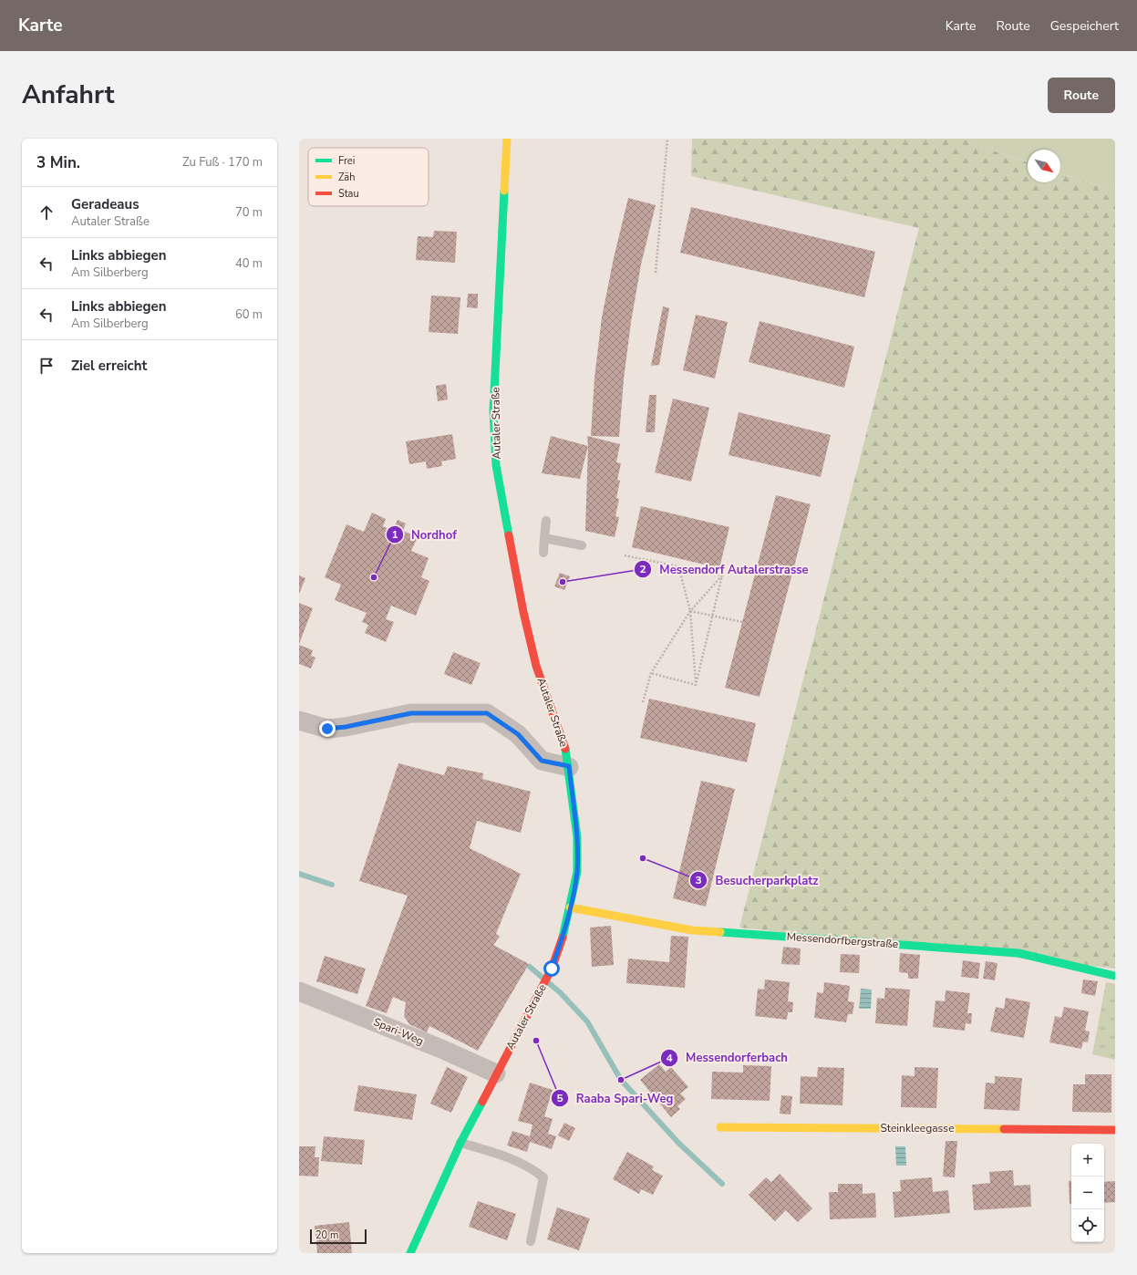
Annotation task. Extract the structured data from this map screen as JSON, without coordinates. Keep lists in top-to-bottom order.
{
  "streets": {
    "main road": ["Autaler Straße", "Messendorfbergstraße", "Steinkleegasse"],
    "street": ["Spari-Weg"]
  },
  "crossings": [
    ["Autaler Straße", "Messendorfbergstraße"],
    ["Autaler Straße", "Spari-Weg"]
  ],
  "places": [
    "Nordhof",
    "Messendorf Autalerstrasse",
    "Besucherparkplatz",
    "Raaba Spari-Weg",
    "Messendorferbach"
  ],
  "legend": ["Frei", "Zäh", "Stau"],
  "scale_bar": "20 m",
  "north": "bottom right",
  "page": {
    "header": "Karte",
    "nav": ["Karte", "Route", "Gespeichert"],
    "title": "Anfahrt",
    "buttons": "Route",
    "heading": ["3 Min.", "Zu Fuß · 170 m"],
    "list": [
      ["Geradeaus", "Autaler Straße", "70 m"],
      ["Links abbiegen", "Am Silberberg", "40 m"],
      ["Links abbiegen", "Am Silberberg", "60 m"],
      "Ziel erreicht"
    ],
    "map_buttons": ["+", "−"],
    "scale": "20 m"
  }
}
